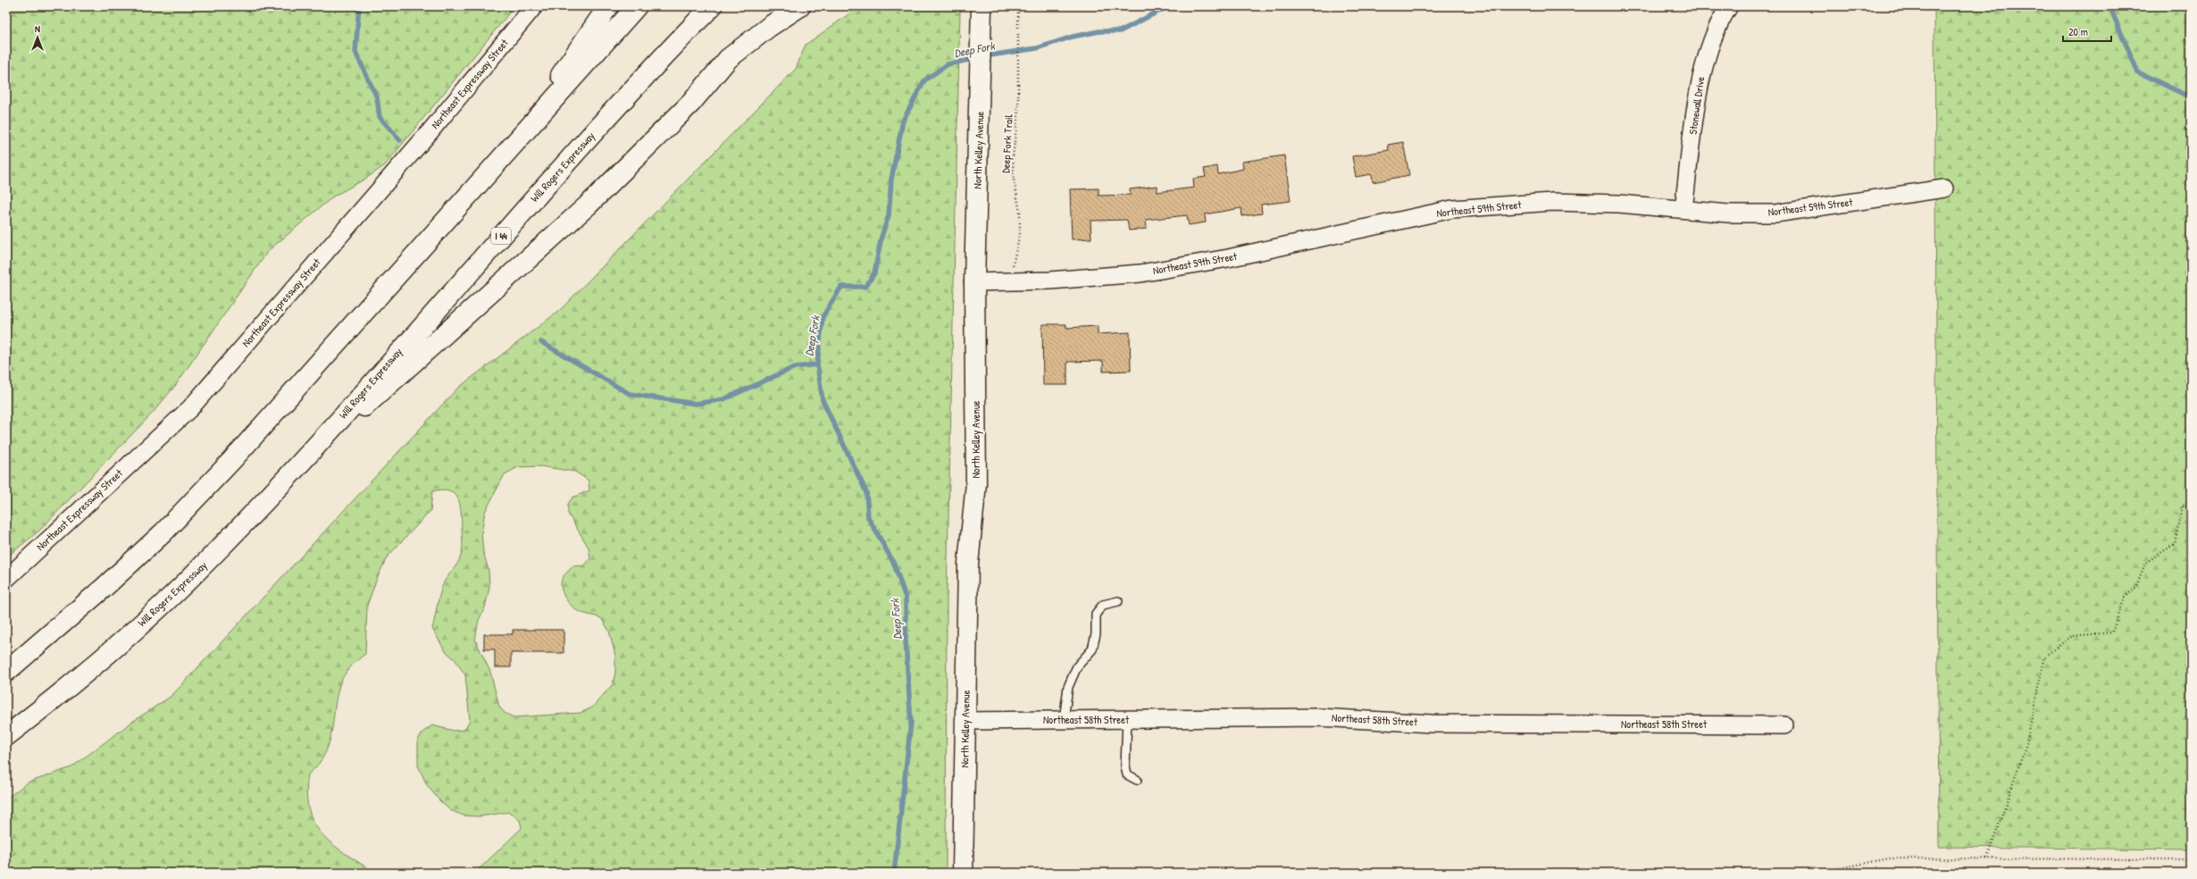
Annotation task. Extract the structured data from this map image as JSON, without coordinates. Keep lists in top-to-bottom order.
{
  "streets": {
    "main road": ["North Kelley Avenue", "Will Rogers Expressway", "I 44"],
    "street": [
      "Northeast Expressway Street",
      "Stonewall Drive",
      "Northeast 59th Street",
      "Northeast 58th Street"
    ],
    "path": ["Deep Fork Trail"]
  },
  "crossings": [
    ["Stonewall Drive", "Northeast 59th Street"],
    ["Deep Fork Trail", "Northeast 59th Street"],
    ["North Kelley Avenue", "Northeast 59th Street"],
    ["North Kelley Avenue", "Northeast 58th Street"]
  ],
  "water": ["Deep Fork"],
  "scale_bar": "20 m",
  "north": "top"
}
